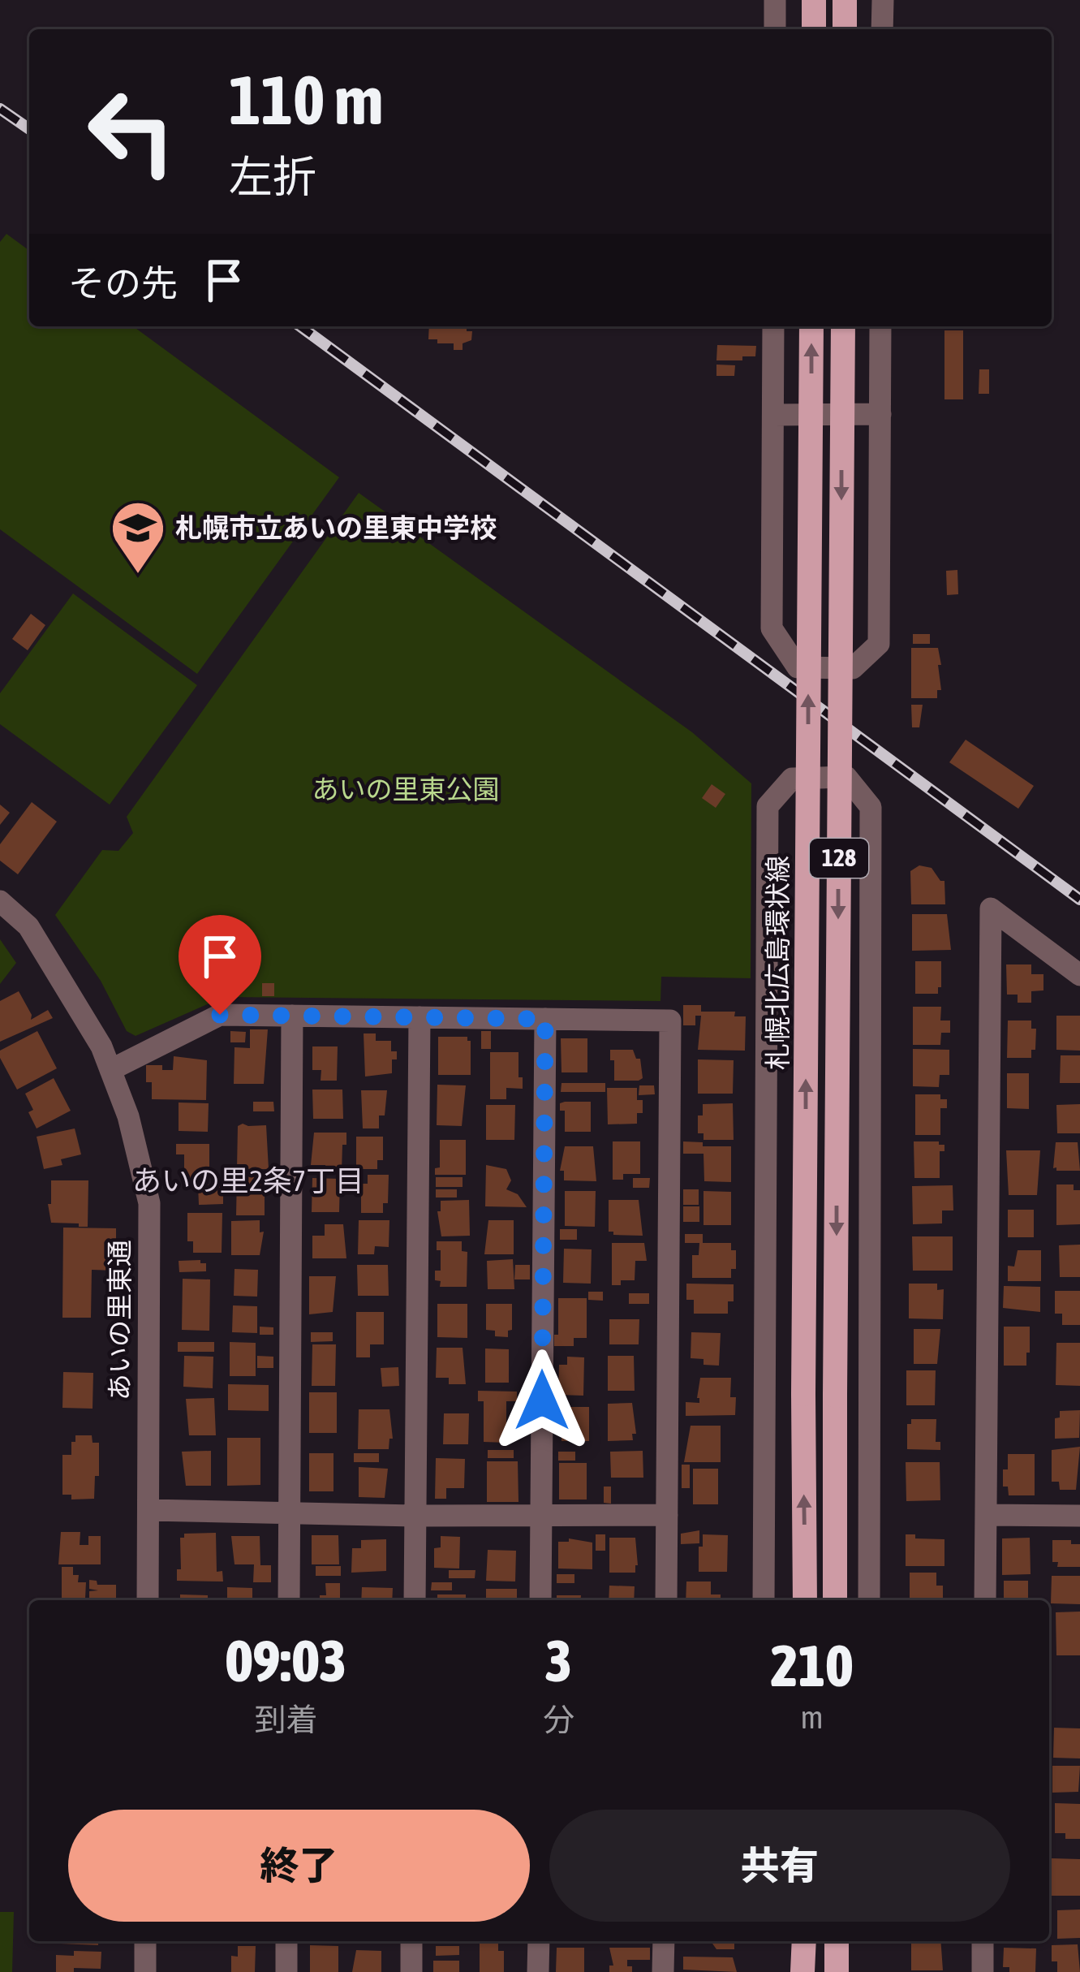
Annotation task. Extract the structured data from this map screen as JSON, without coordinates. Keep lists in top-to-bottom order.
{
  "streets": {
    "main road": ["128", "札幌北広島環状線"],
    "street": ["あいの里東通"]
  },
  "districts": ["あいの里2条7丁目"],
  "parks": ["あいの里東公園"],
  "places": {
    "school or university": ["札幌市立あいの里東中学校"]
  },
  "page": {
    "turn": ["110 m", "左折"],
    "then": "その先",
    "eta": [
      "09:03",
      "到着",
      "3",
      "分",
      "210",
      "m"
    ],
    "buttons": ["終了", "共有"]
  }
}
